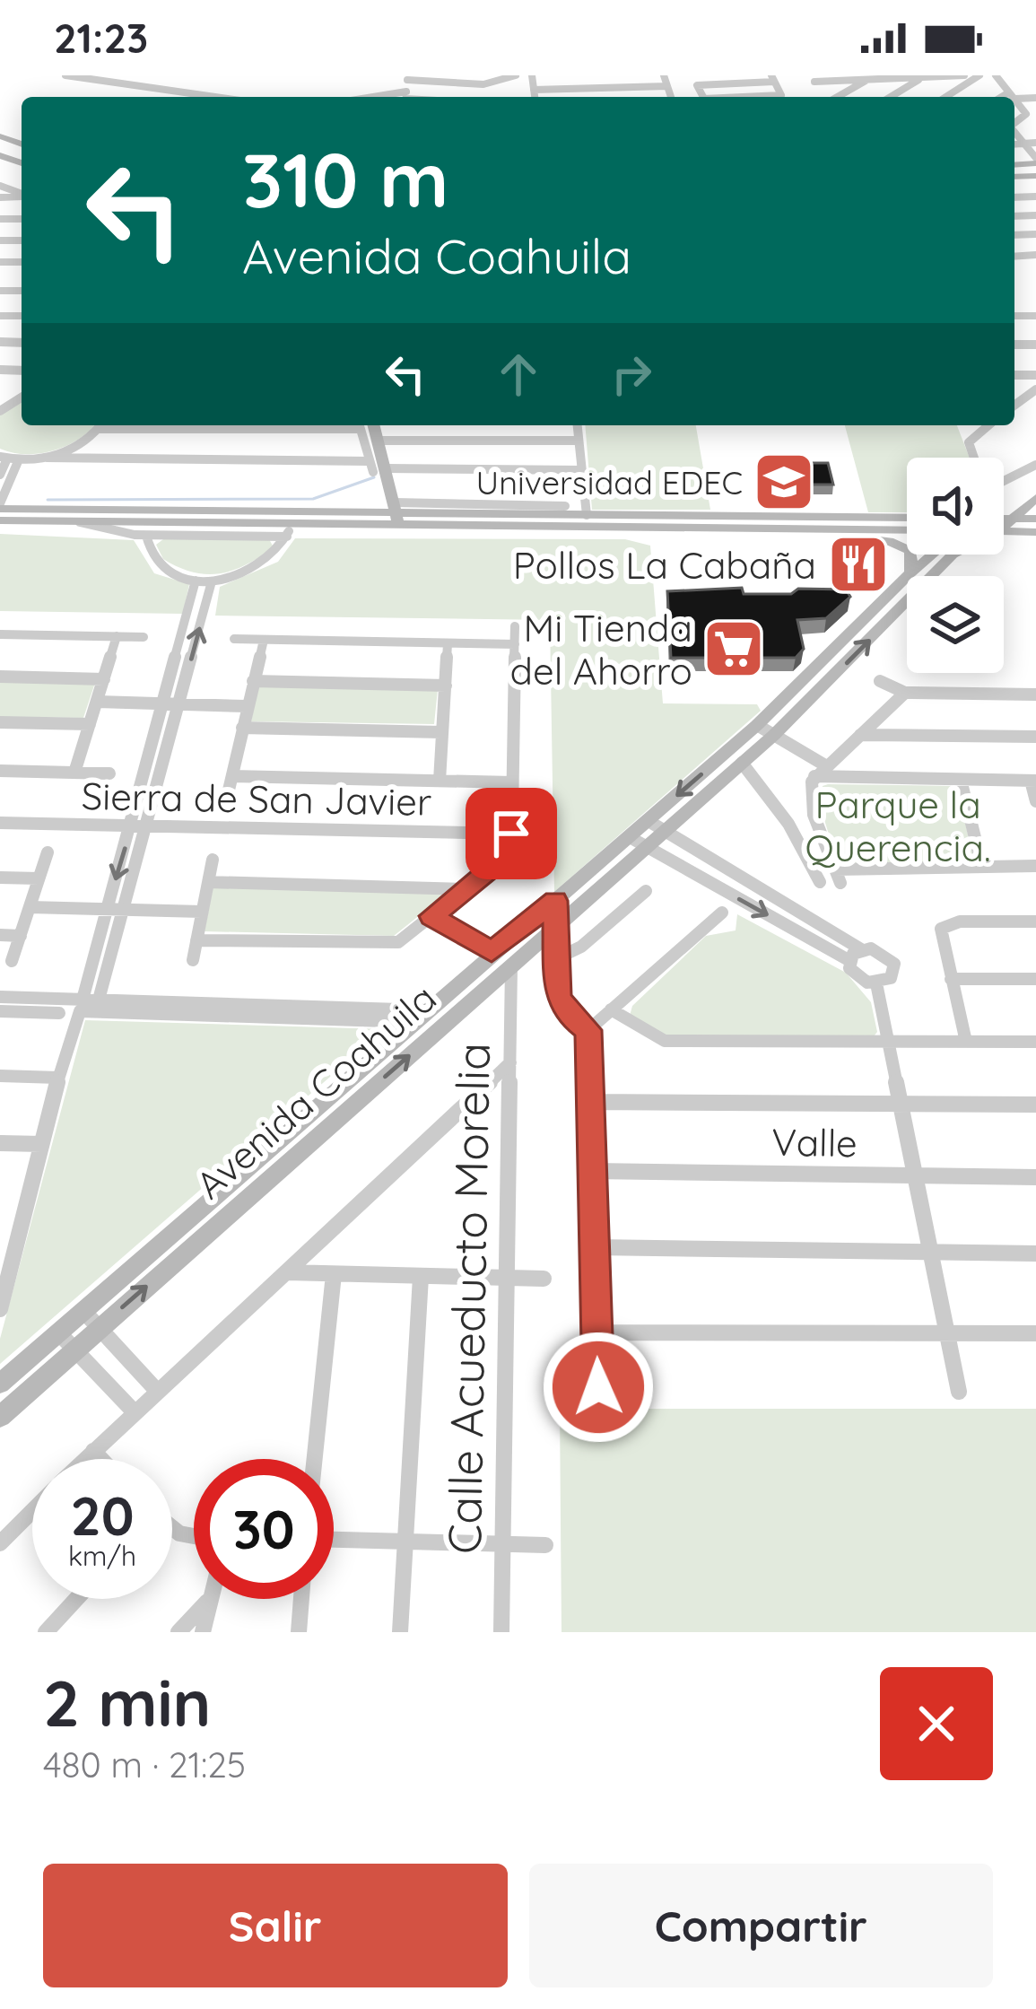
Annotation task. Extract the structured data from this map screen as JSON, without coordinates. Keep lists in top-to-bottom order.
{
  "streets": {
    "street": [
      "Sierra de San Javier",
      "Avenida Coahuila",
      "Valle",
      "Calle Acueducto Morelia"
    ]
  },
  "crossings": [
    ["Avenida Coahuila", "Calle Acueducto Morelia"]
  ],
  "parks": ["Parque la Querencia."],
  "places": {
    "school or university": ["Universidad EDEC"],
    "restaurant": ["Pollos La Cabaña"],
    "supermarket": ["Mi Tienda del Ahorro"]
  },
  "page": {
    "status": "21:23",
    "turn": ["310 m", "Avenida Coahuila"],
    "speed": "20 km/h",
    "limit": "30",
    "heading": ["2 min", "480 m · 21:25"],
    "buttons": ["Salir", "Compartir"]
  }
}
